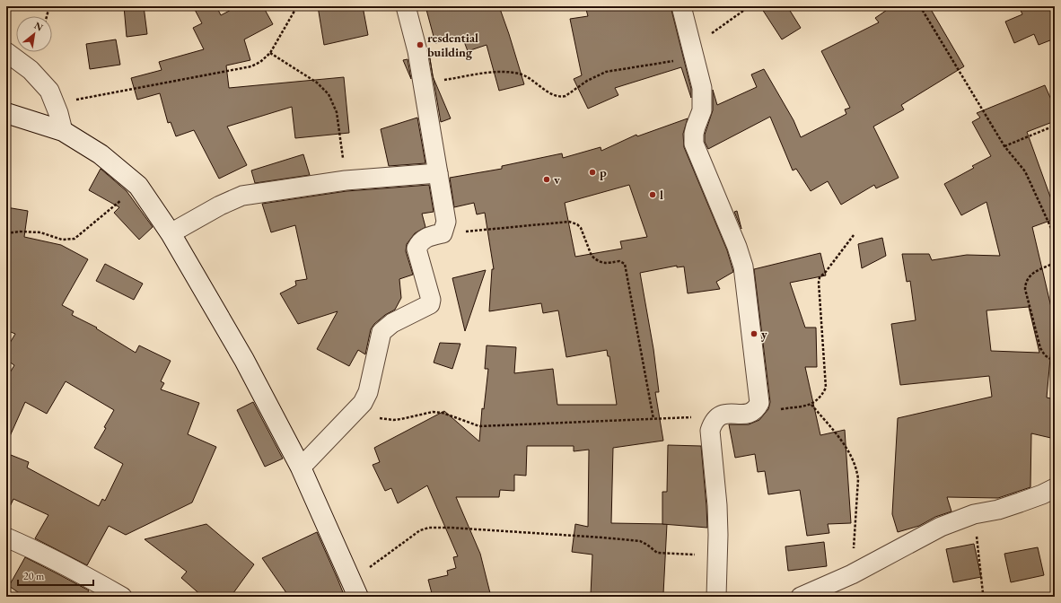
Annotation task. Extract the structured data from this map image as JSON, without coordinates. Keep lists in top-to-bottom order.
{
  "places": [
    "resdential building",
    "p",
    "v",
    "l",
    "y"
  ],
  "scale_bar": "20 m",
  "north": "top right"
}
